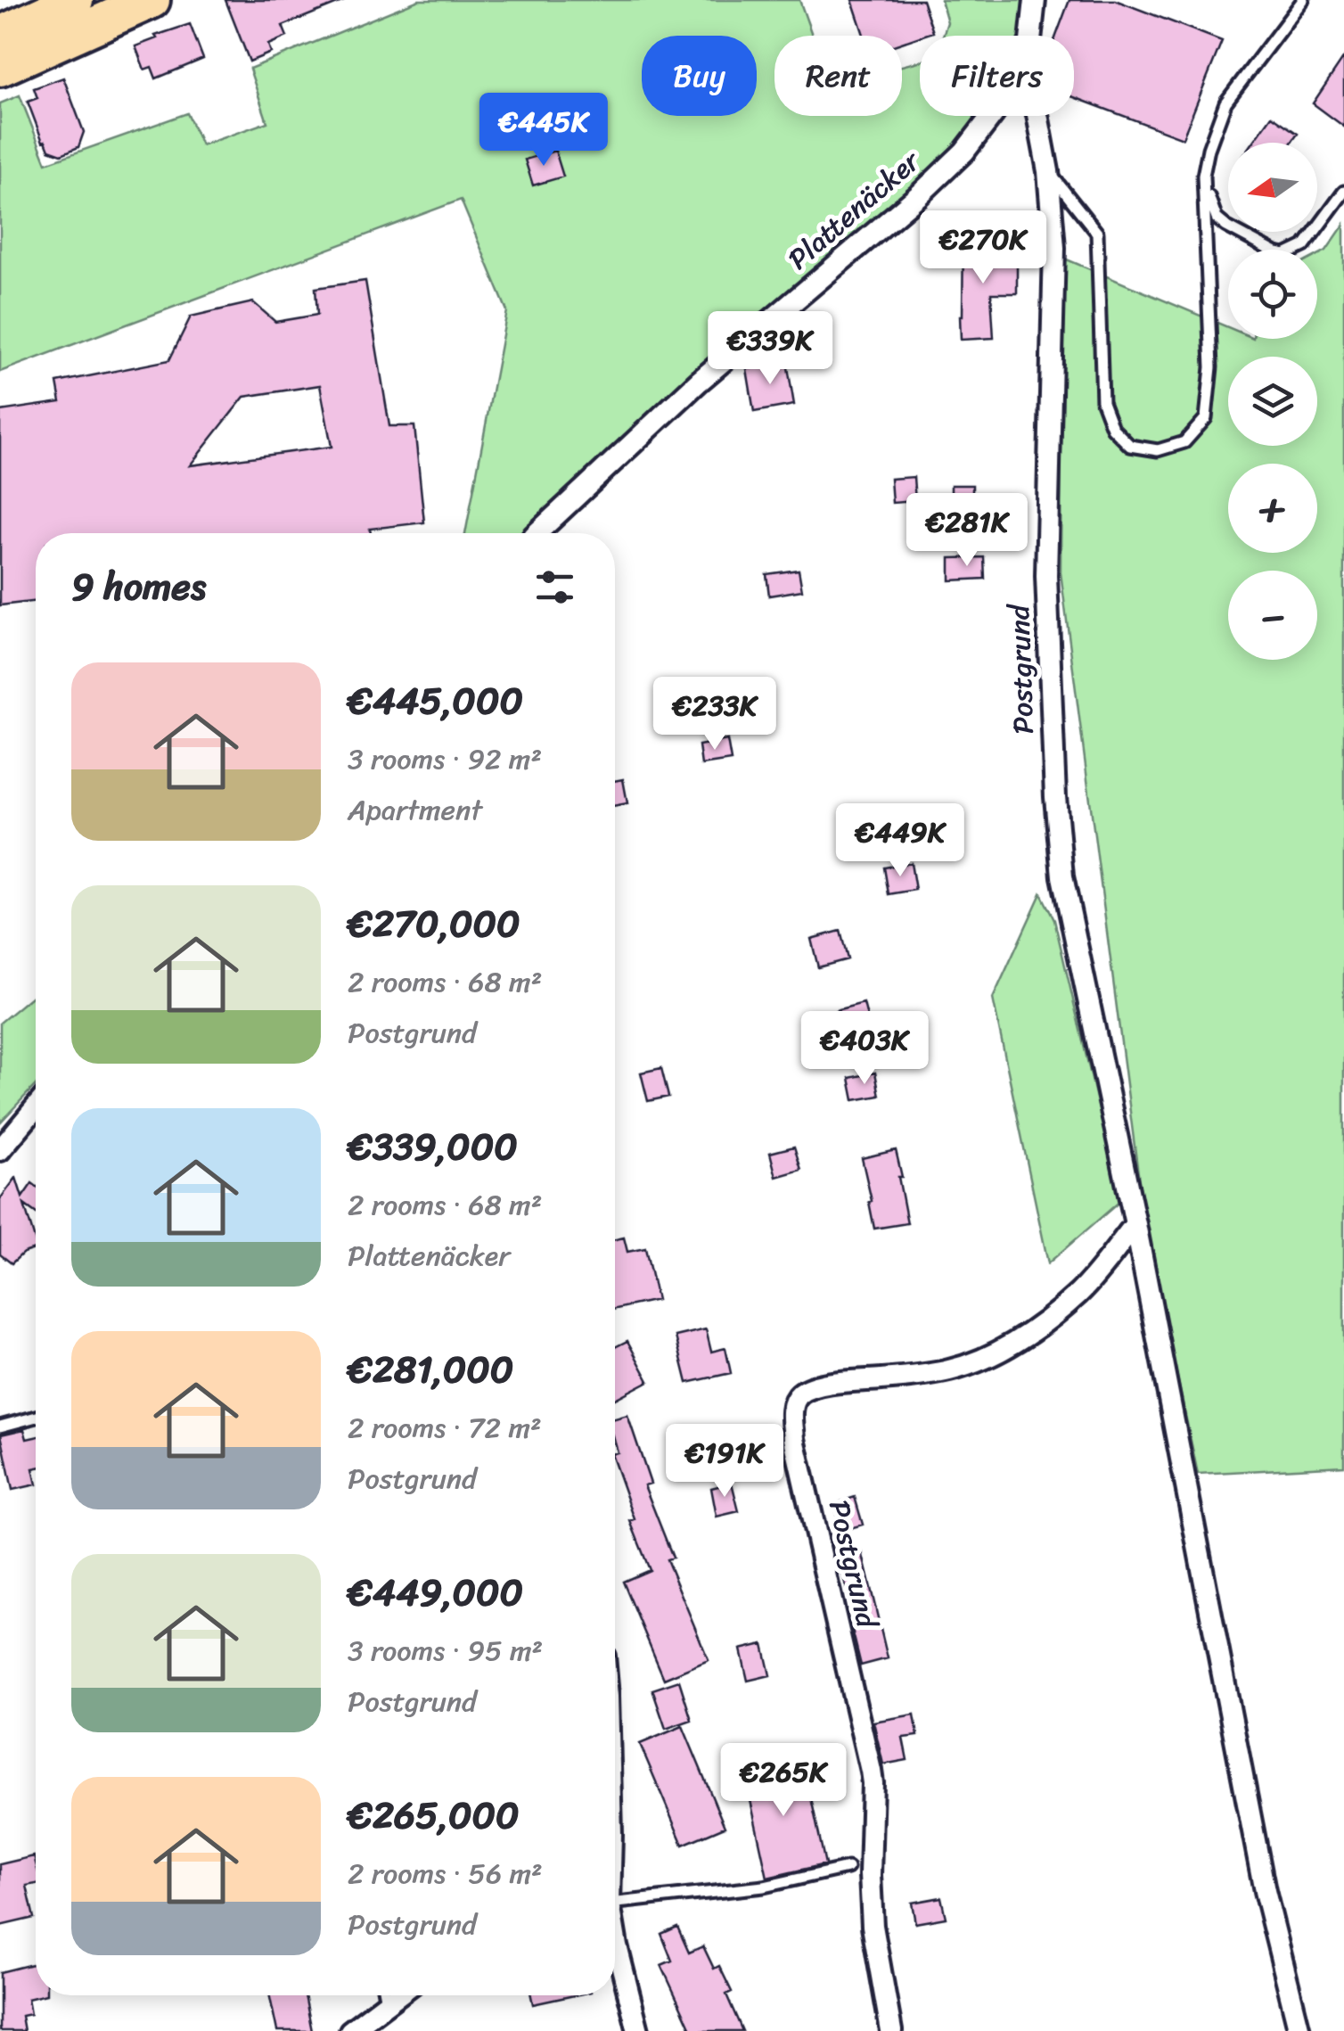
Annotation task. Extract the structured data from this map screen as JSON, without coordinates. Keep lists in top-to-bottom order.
{
  "streets": {
    "street": ["Plattenäcker", "Postgrund"]
  },
  "north": "left",
  "page": {
    "chip": ["Buy", "Rent", "Filters"],
    "price": [
      "€445K",
      "€270K",
      "€339K",
      "€281K",
      "€233K",
      "€449K",
      "€403K",
      "€191K",
      "€265K"
    ],
    "map_buttons": ["+", "−"],
    "heading": "9 homes",
    "list": [
      {
        "name": "€445,000",
        "note": "3 rooms · 92 m² · Apartment"
      },
      {
        "name": "€270,000",
        "note": "2 rooms · 68 m² · Postgrund"
      },
      {
        "name": "€339,000",
        "note": "2 rooms · 68 m² · Plattenäcker"
      },
      {
        "name": "€281,000",
        "note": "2 rooms · 72 m² · Postgrund"
      },
      {
        "name": "€449,000",
        "note": "3 rooms · 95 m² · Postgrund"
      },
      {
        "name": "€265,000",
        "note": "2 rooms · 56 m² · Postgrund"
      }
    ]
  }
}
